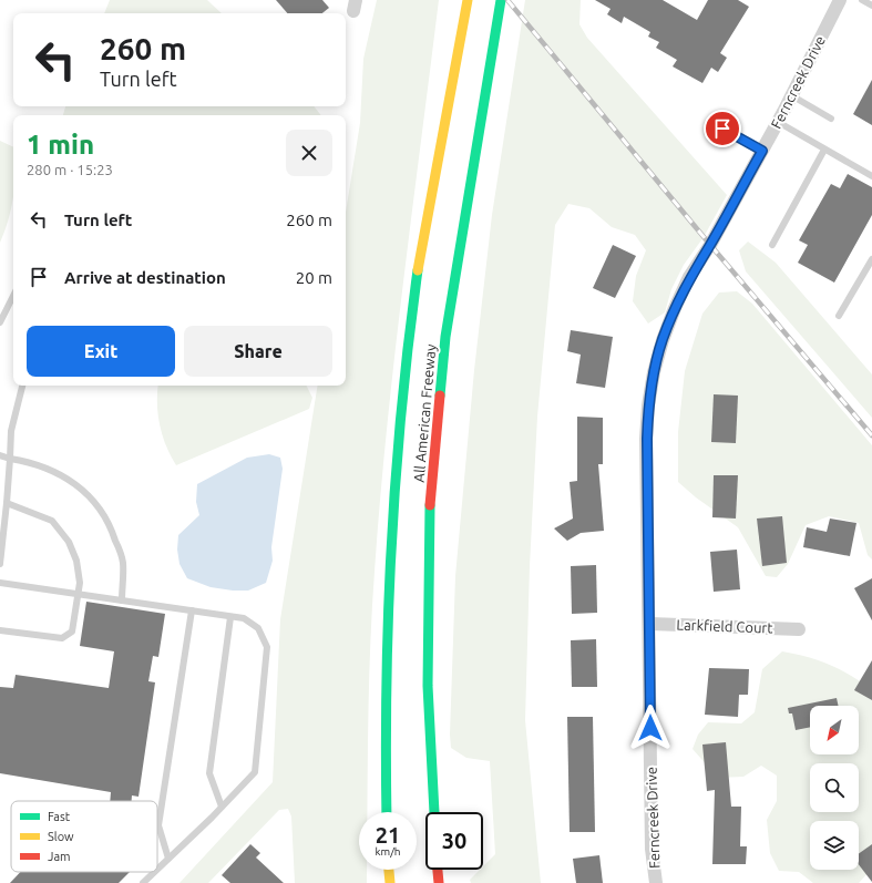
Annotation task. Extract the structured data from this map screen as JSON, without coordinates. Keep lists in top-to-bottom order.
{
  "streets": {
    "highway": ["All American Freeway"],
    "street": ["Ferncreek Drive", "Larkfield Court"]
  },
  "crossings": [
    ["Ferncreek Drive", "Larkfield Court"]
  ],
  "legend": ["Fast", "Slow", "Jam"],
  "north": "bottom left",
  "page": {
    "turn": ["260 m", "Turn left"],
    "heading": ["1 min", "280 m · 15:23"],
    "list": [
      {
        "name": "Turn left",
        "value": "260 m"
      },
      {
        "name": "Arrive at destination",
        "value": "20 m"
      }
    ],
    "buttons": ["Exit", "Share"],
    "speed": "21 km/h",
    "limit": "30"
  }
}
